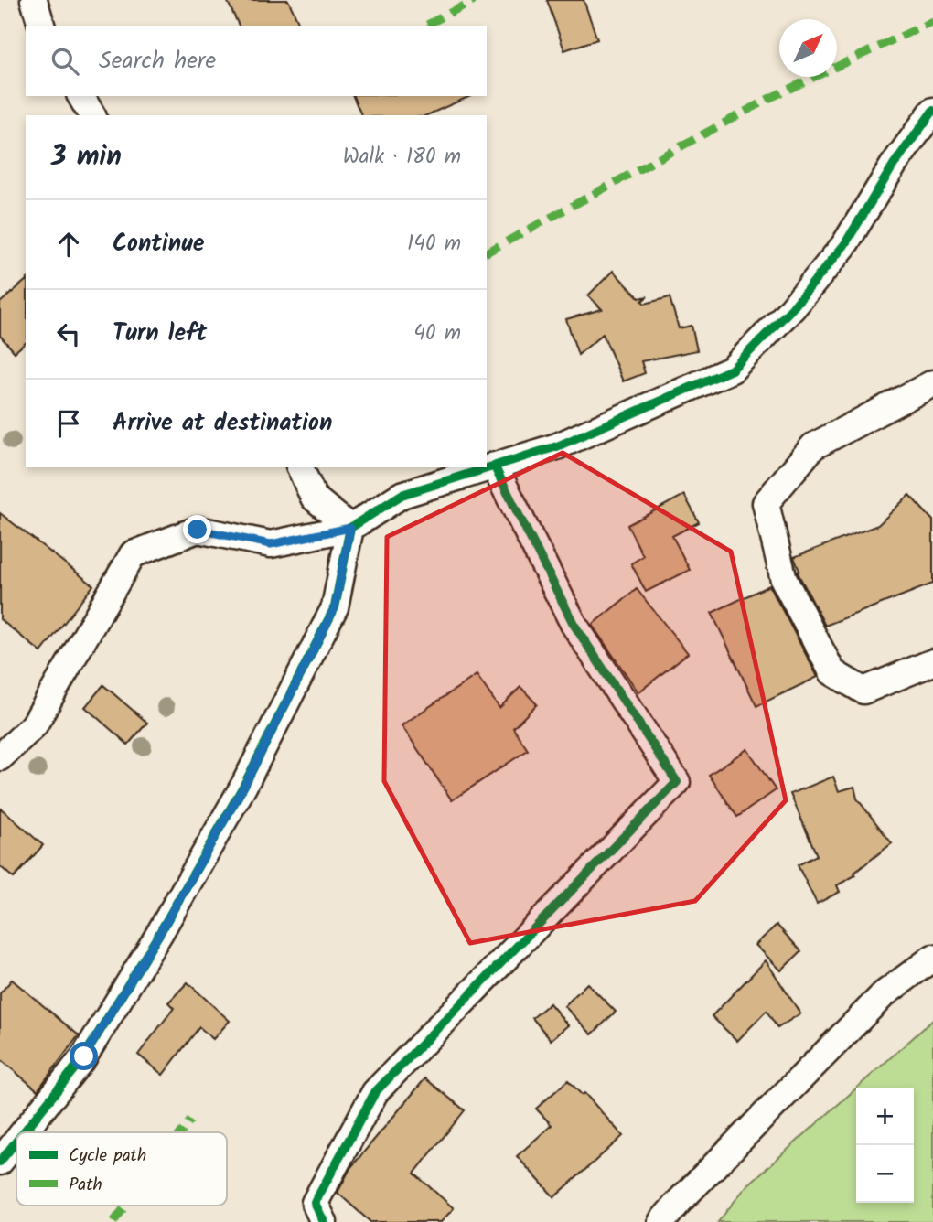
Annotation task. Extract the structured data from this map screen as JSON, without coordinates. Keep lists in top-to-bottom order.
{
  "legend": ["Cycle path", "Path"],
  "north": "top right",
  "page": {
    "search": "Search here",
    "heading": ["3 min", "Walk · 180 m"],
    "list": [
      ["Continue", "140 m"],
      ["Turn left", "40 m"],
      "Arrive at destination"
    ],
    "map_buttons": ["+", "−"]
  }
}
